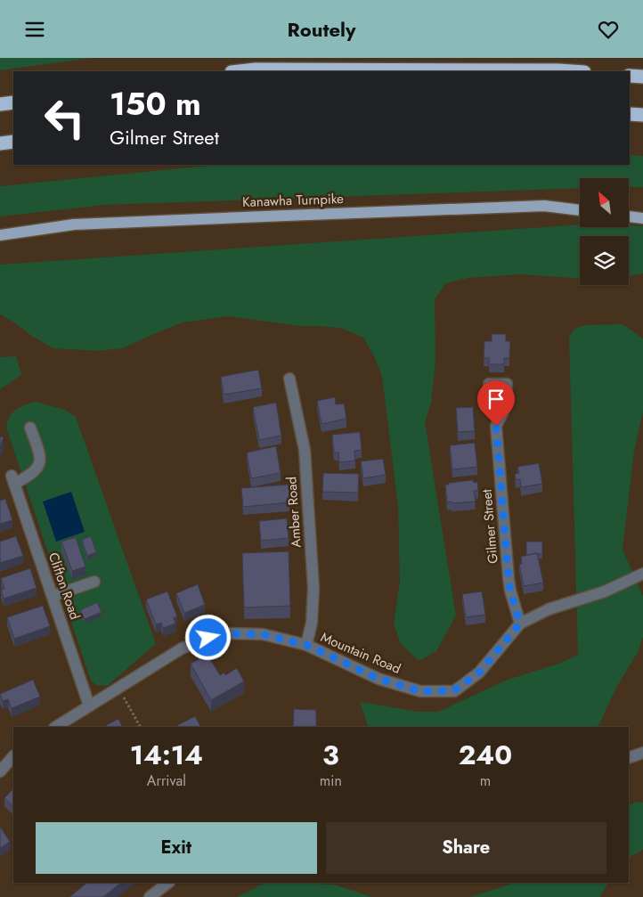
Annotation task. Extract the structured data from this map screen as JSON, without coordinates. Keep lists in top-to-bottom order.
{
  "streets": {
    "main road": ["Kanawha Turnpike"],
    "street": [
      "Amber Road",
      "Gilmer Street",
      "Clifton Road",
      "Mountain Road"
    ]
  },
  "crossings": [
    ["Amber Road", "Mountain Road"],
    ["Gilmer Street", "Mountain Road"],
    ["Clifton Road", "Mountain Road"]
  ],
  "north": "top left",
  "page": {
    "header": "Routely",
    "turn": ["150 m", "Gilmer Street"],
    "eta": [
      "14:14",
      "Arrival",
      "3",
      "min",
      "240",
      "m"
    ],
    "buttons": ["Exit", "Share"]
  }
}
